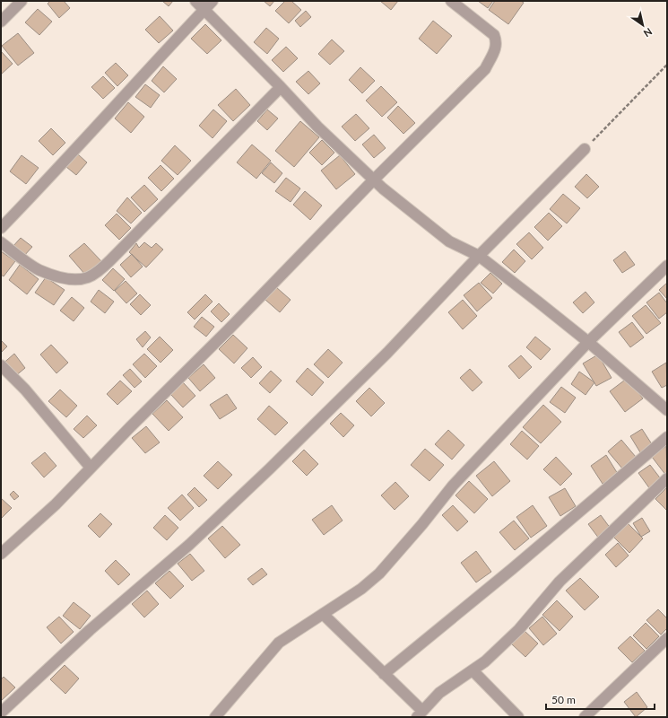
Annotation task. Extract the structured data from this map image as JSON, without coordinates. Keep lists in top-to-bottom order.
{
  "scale_bar": "50 m",
  "north": "bottom right"
}
